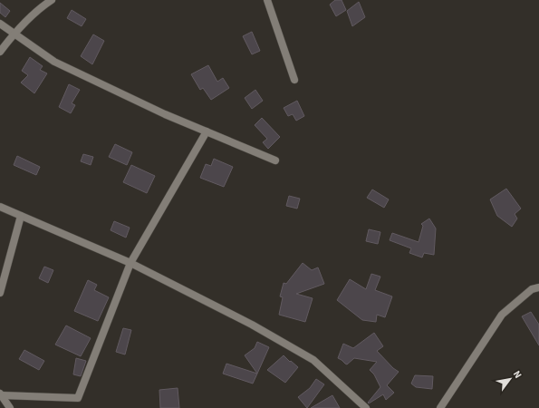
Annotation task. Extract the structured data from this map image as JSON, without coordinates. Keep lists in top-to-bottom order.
{
  "north": "top right"
}
